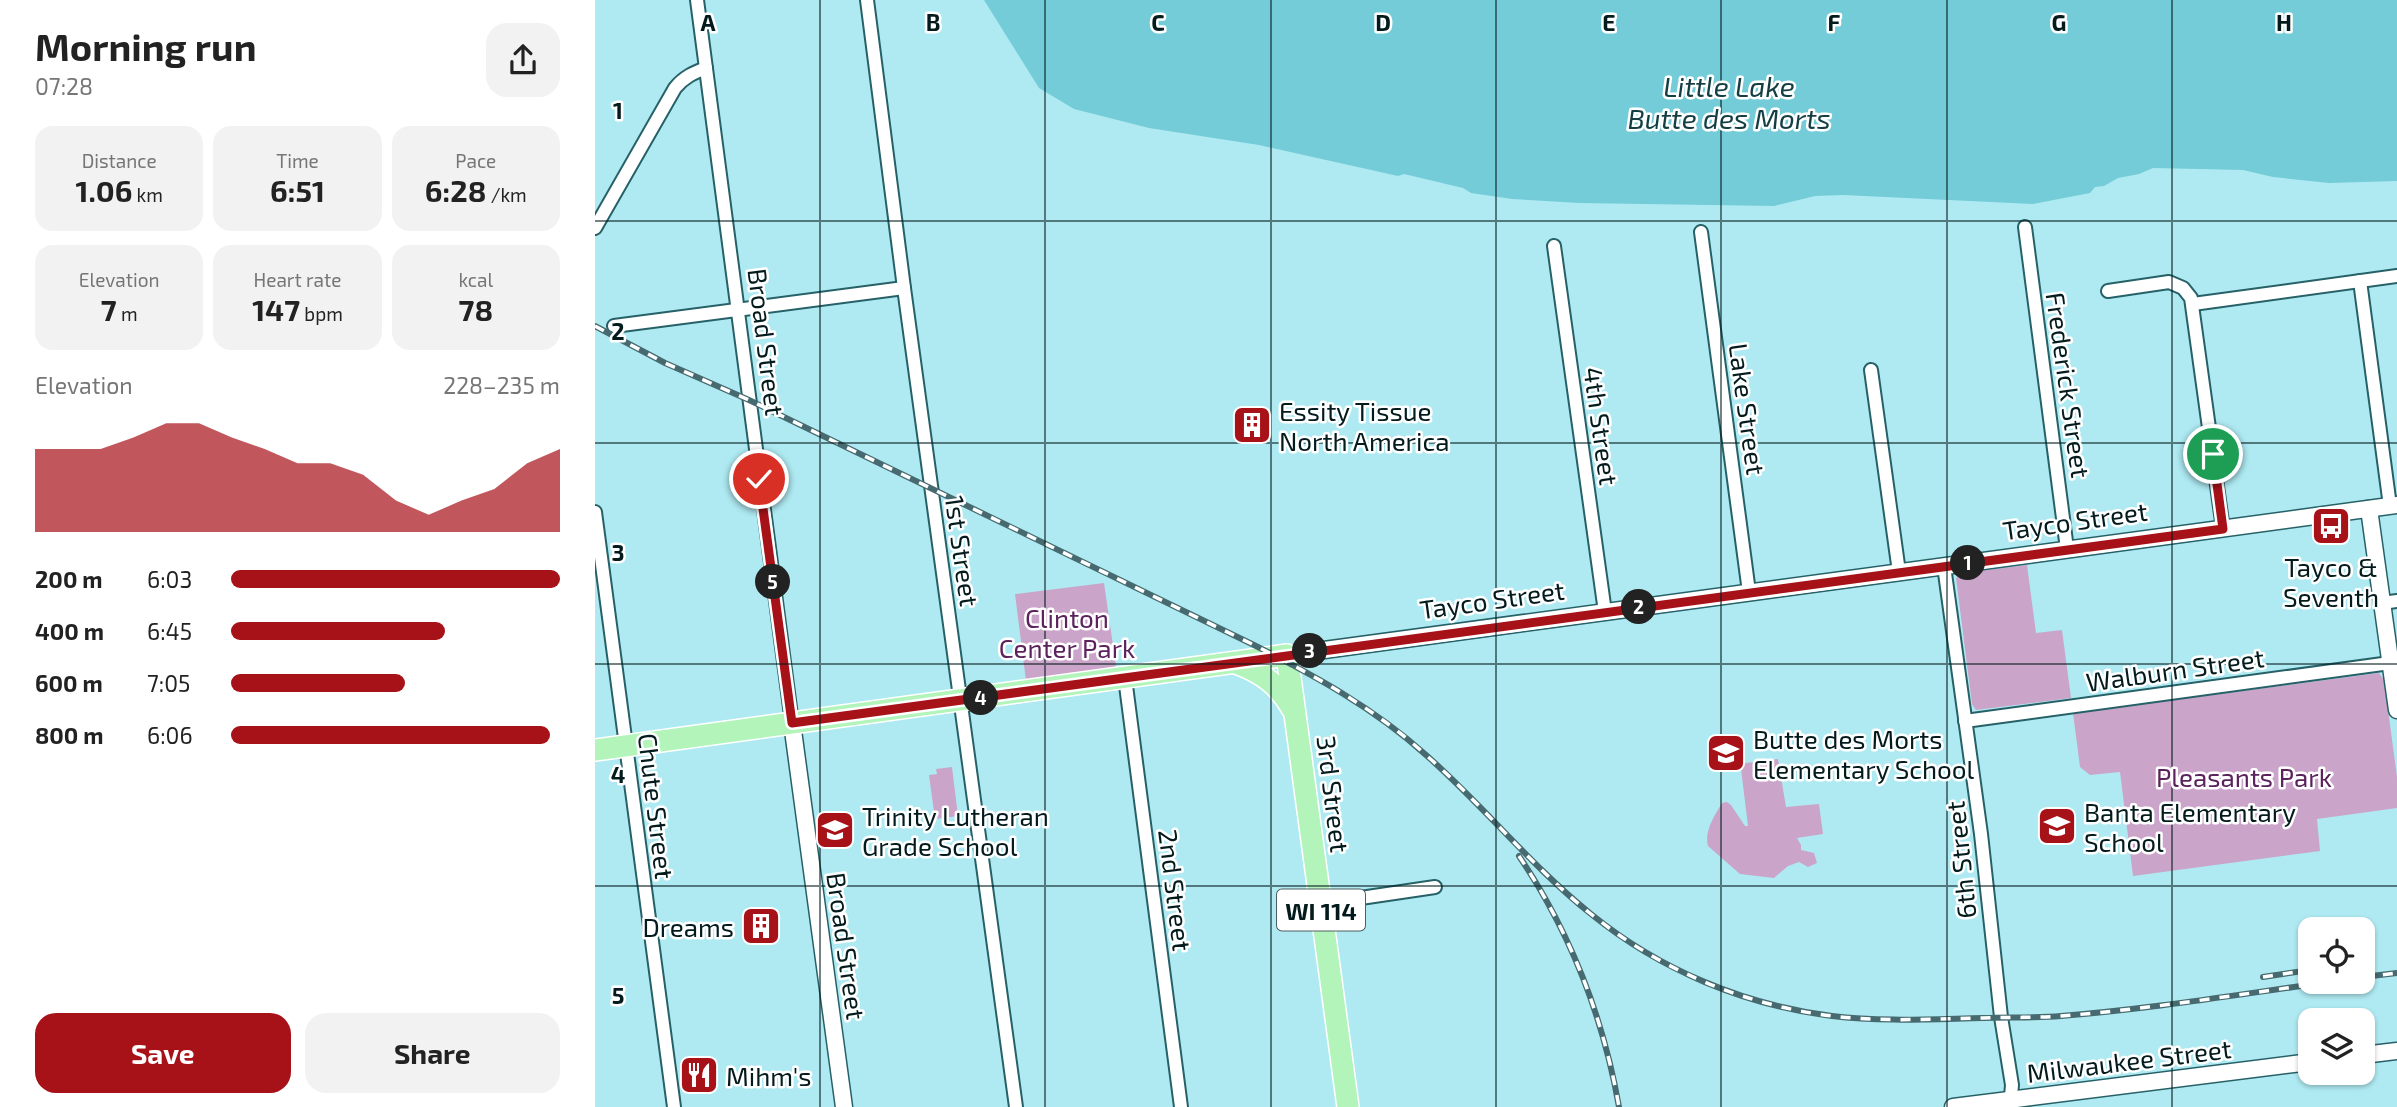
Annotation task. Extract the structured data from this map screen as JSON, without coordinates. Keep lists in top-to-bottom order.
{
  "streets": {
    "main road": ["Tayco Street", "3rd Street", "WI 114"],
    "street": [
      "Broad Street",
      "Frederick Street",
      "Lake Street",
      "4th Street",
      "1st Street",
      "Walburn Street",
      "Chute Street",
      "6th Street",
      "2nd Street",
      "Milwaukee Street"
    ]
  },
  "crossings": [
    ["Broad Street", "Tayco Street"],
    ["Frederick Street", "Tayco Street"],
    ["Lake Street", "Tayco Street"],
    ["4th Street", "Tayco Street"],
    ["Tayco Street", "1st Street"],
    ["Tayco Street", "3rd Street"],
    ["Tayco Street", "Chute Street"],
    ["Tayco Street", "6th Street"],
    ["Tayco Street", "2nd Street"],
    ["Walburn Street", "6th Street"],
    ["6th Street", "Milwaukee Street"]
  ],
  "water": ["Little Lake Butte des Morts"],
  "parks": ["Clinton Center Park", "Pleasants Park"],
  "places": {
    "building": ["Essity Tissue North America", "Dreams"],
    "bus stop": ["Tayco & Seventh"],
    "school or university": ["Butte des Morts Elementary School", "Banta Elementary School", "Trinity Lutheran Grade School"],
    "restaurant": ["Mihm's"]
  },
  "page": {
    "heading": ["Morning run", "07:28"],
    "stats": [
      ["Distance", "1.06 km"],
      ["Time", "6:51"],
      ["Pace", "6:28 /km"],
      ["Elevation", "7 m"],
      ["Heart rate", "147 bpm"],
      ["kcal", "78"]
    ],
    "chart": ["Elevation", "228–235 m"],
    "pins": [
      "1",
      "5",
      "2",
      "3",
      "4"
    ],
    "list": [
      {
        "name": "200 m",
        "note": "6:03"
      },
      {
        "name": "400 m",
        "note": "6:45"
      },
      {
        "name": "600 m",
        "note": "7:05"
      },
      {
        "name": "800 m",
        "note": "6:06"
      }
    ],
    "buttons": ["Save", "Share"]
  },
  "grid": {
    "columns": [
      "A",
      "B",
      "C",
      "D",
      "E",
      "F",
      "G",
      "H"
    ],
    "rows": [
      "1",
      "2",
      "3",
      "4",
      "5"
    ]
  }
}
